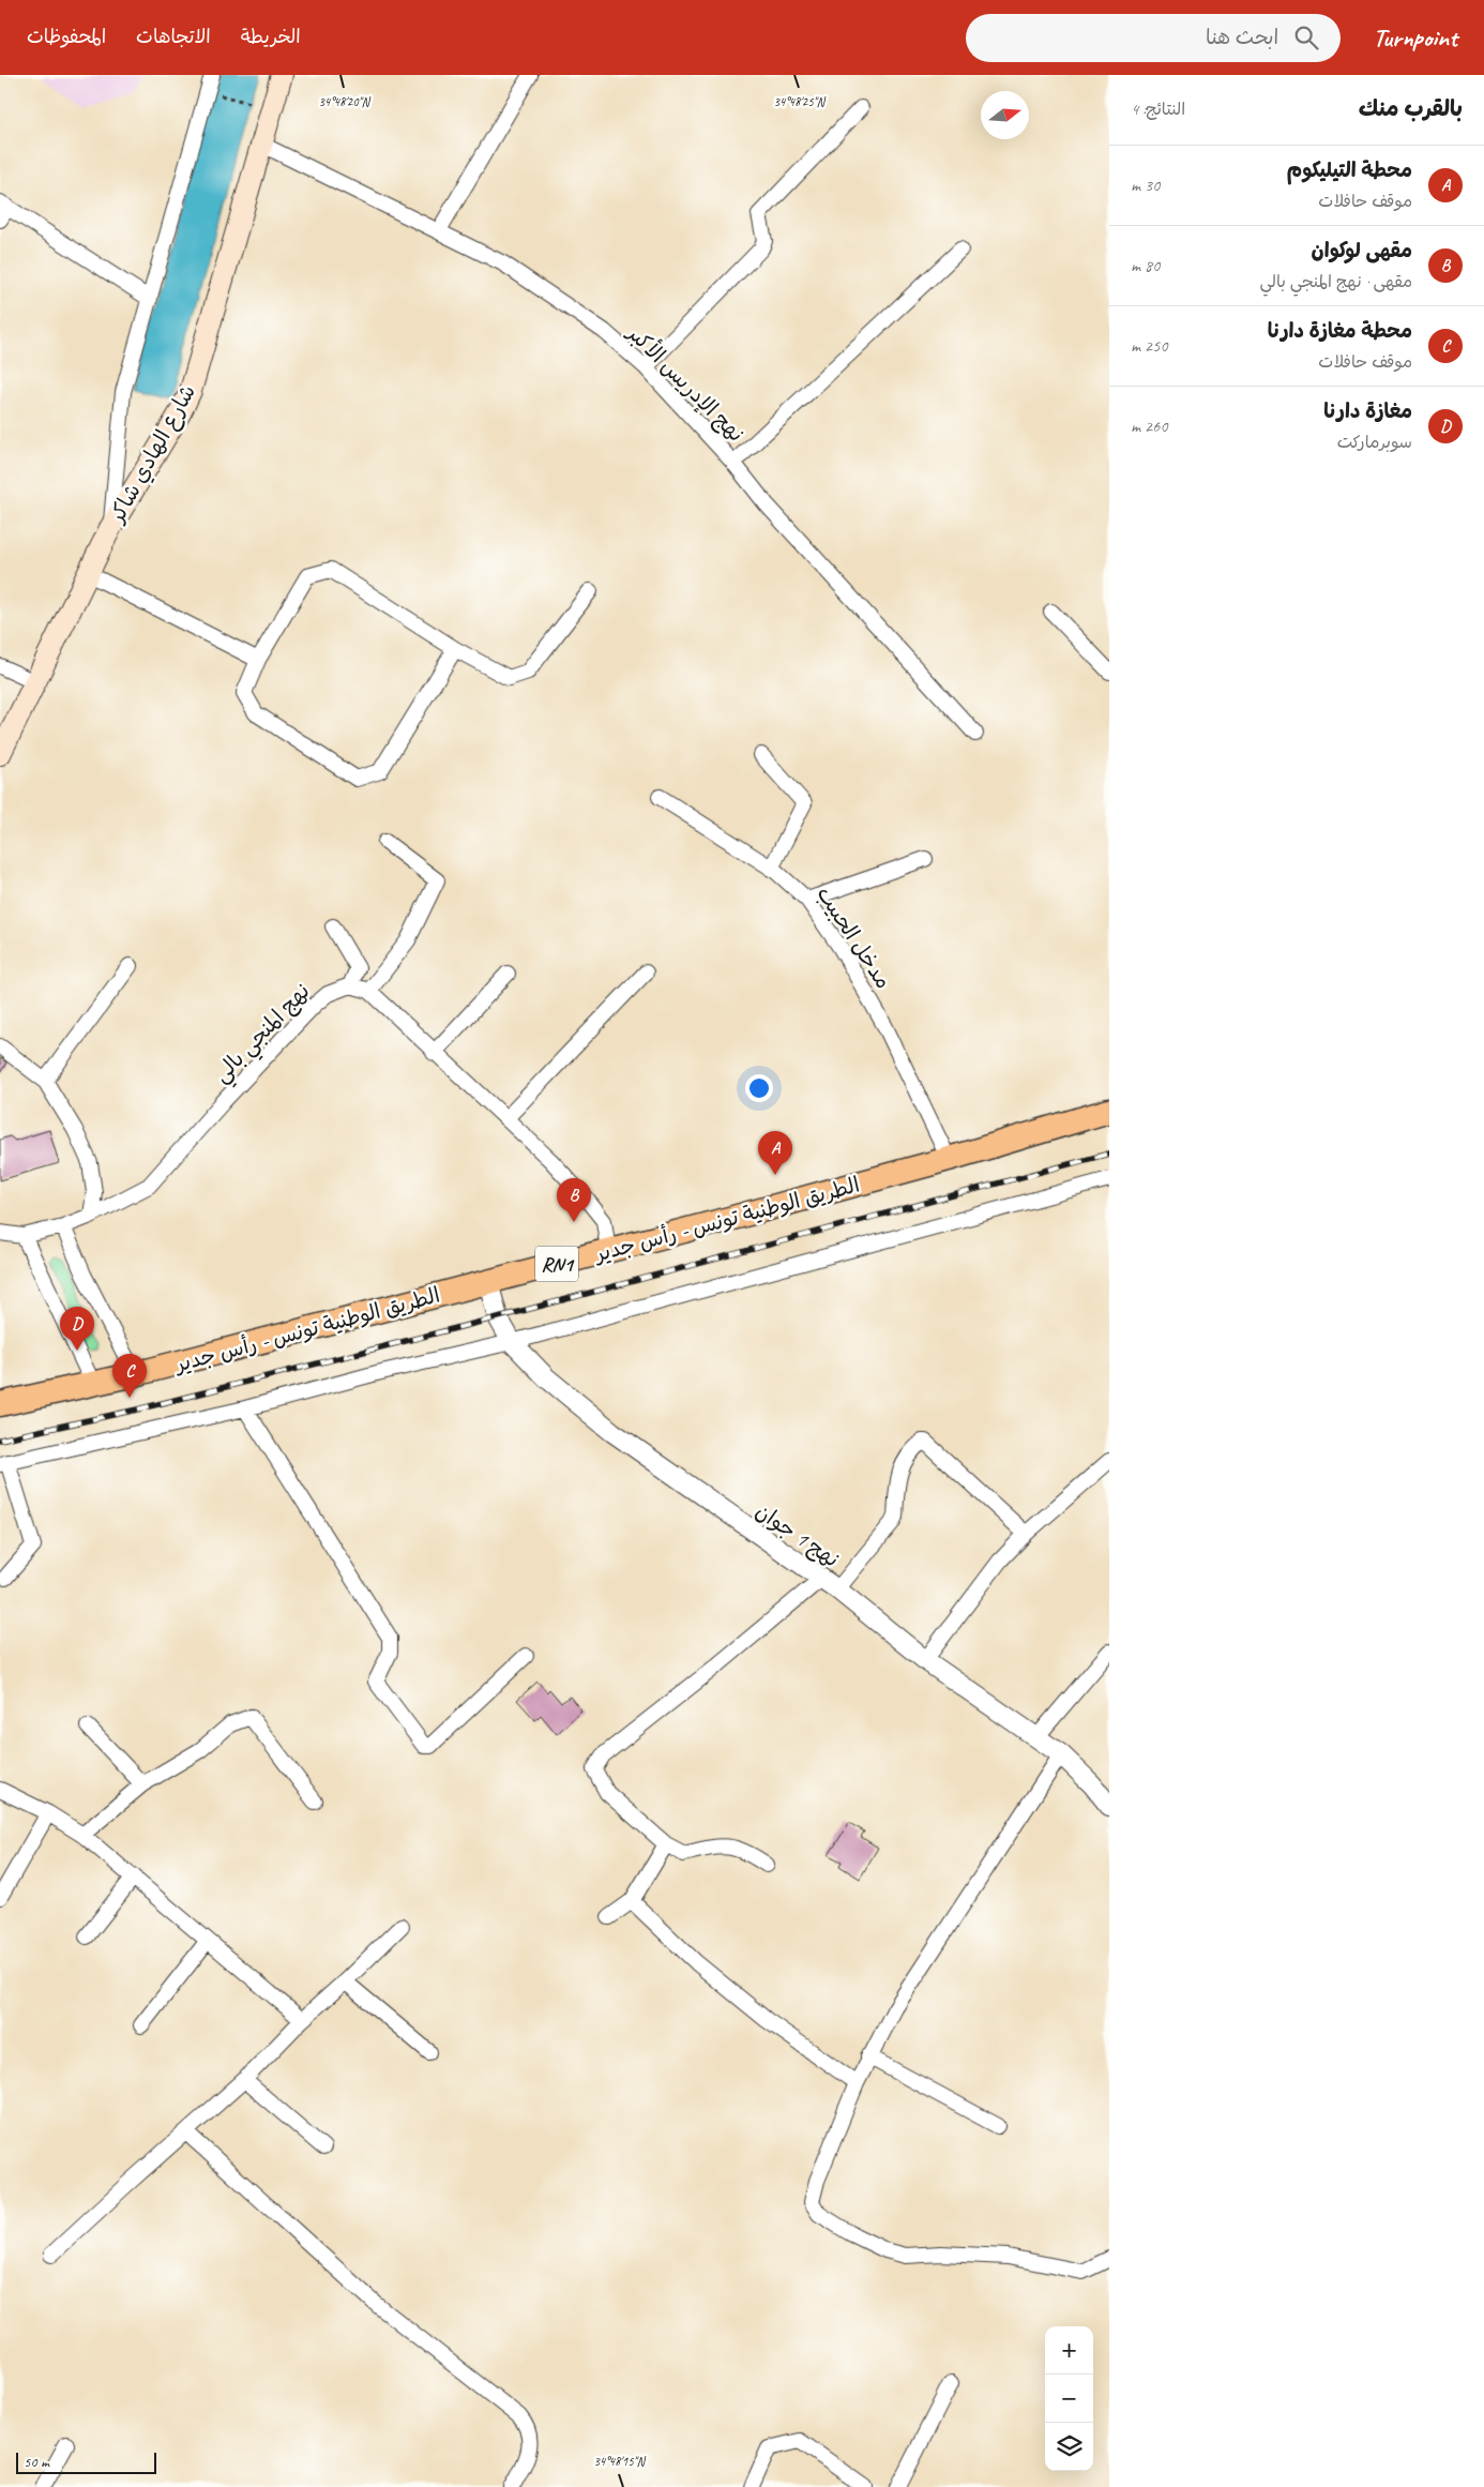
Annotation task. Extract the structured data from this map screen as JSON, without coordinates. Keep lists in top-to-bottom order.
{
  "streets": {
    "main road": ["شارع الهادي شاكر", "الطريق الوطنية تونس - رأس جدير", "RN1"],
    "street": [
      "نهج الإدريس الأكبر",
      "مدخل الحبيب",
      "نهج المنجي بالي",
      "نهج 1 جوان"
    ]
  },
  "crossings": [
    ["نهج الإدريس الأكبر", "شارع الهادي شاكر"],
    ["مدخل الحبيب", "الطريق الوطنية تونس - رأس جدير"],
    ["الطريق الوطنية تونس - رأس جدير", "نهج 1 جوان"]
  ],
  "scale_bar": "50 m",
  "north": "right",
  "page": {
    "header": "Turnpoint",
    "search": "ابحث هنا",
    "nav": ["الخريطة", "الاتجاهات", "المحفوظات"],
    "heading": ["بالقرب منك", "النتائج: 4"],
    "list": [
      {
        "mark": "A",
        "name": "محطة التيليكوم",
        "note": "موقف حافلات",
        "value": "30 m"
      },
      {
        "mark": "B",
        "name": "مقهى لوكوان",
        "note": "مقهى · نهج المنجي بالي",
        "value": "80 m"
      },
      {
        "mark": "C",
        "name": "محطة مغازة دارنا",
        "note": "موقف حافلات",
        "value": "250 m"
      },
      {
        "mark": "D",
        "name": "مغازة دارنا",
        "note": "سوبرماركت",
        "value": "260 m"
      }
    ],
    "pins": [
      "A",
      "B",
      "D",
      "C"
    ],
    "map_buttons": ["+", "−"],
    "scale": "50 m"
  },
  "coordinates": ["34°48'20\"N", "34°48'25\"N", "34°48'15\"N"]
}
